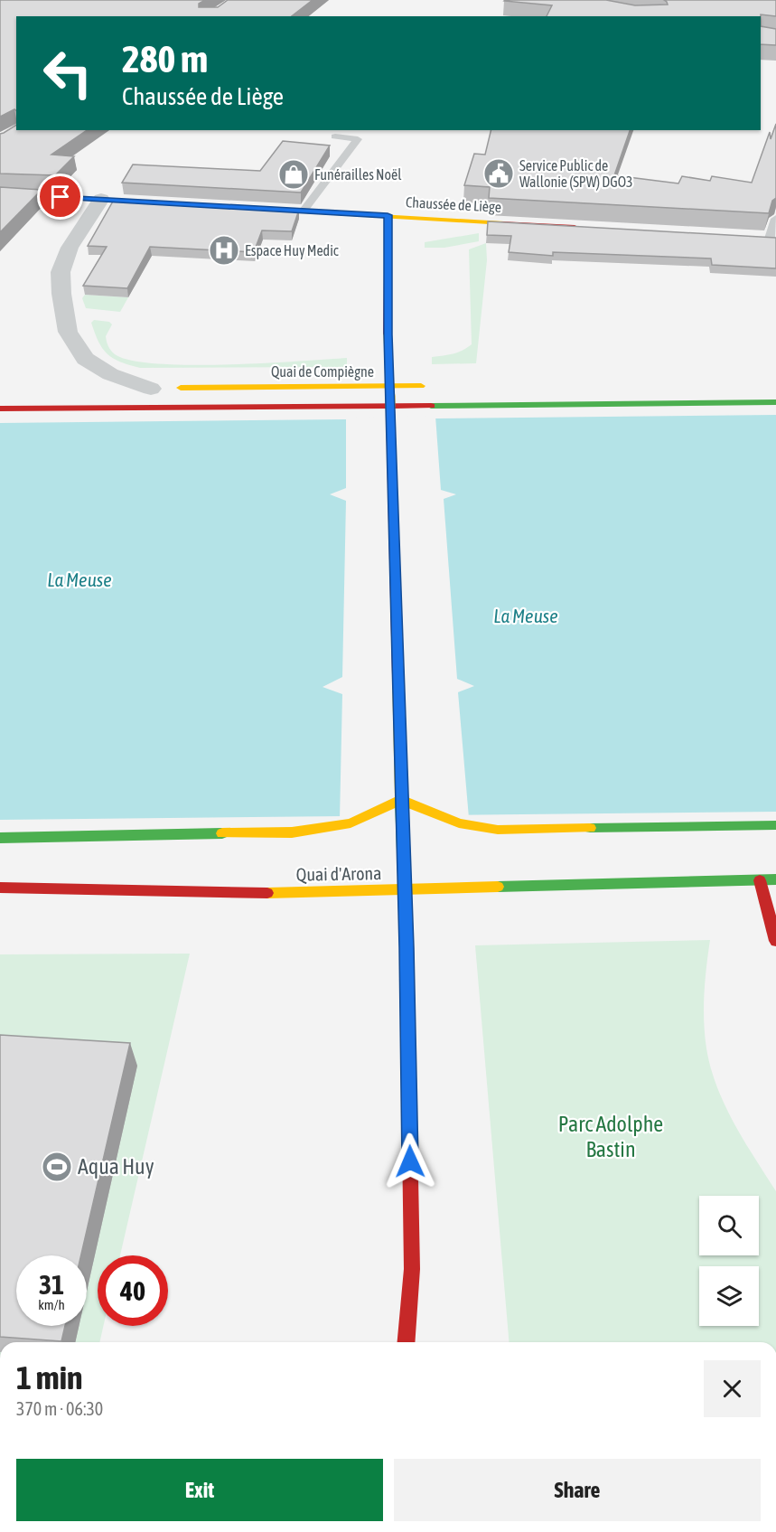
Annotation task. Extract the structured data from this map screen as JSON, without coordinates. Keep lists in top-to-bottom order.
{
  "streets": {
    "main road": ["Chaussée de Liège", "Quai de Compiègne", "Quai d'Arona"]
  },
  "water": ["La Meuse"],
  "parks": ["Parc Adolphe Bastin"],
  "places": {
    "public building": ["Service Public de Wallonie (SPW) DGO3"],
    "shop": ["Funérailles Noël"],
    "hospital": ["Espace Huy Medic"],
    "sports": ["Aqua Huy"]
  },
  "page": {
    "turn": ["280 m", "Chaussée de Liège"],
    "speed": "31 km/h",
    "limit": "40",
    "heading": ["1 min", "370 m · 06:30"],
    "buttons": ["Exit", "Share"]
  }
}
